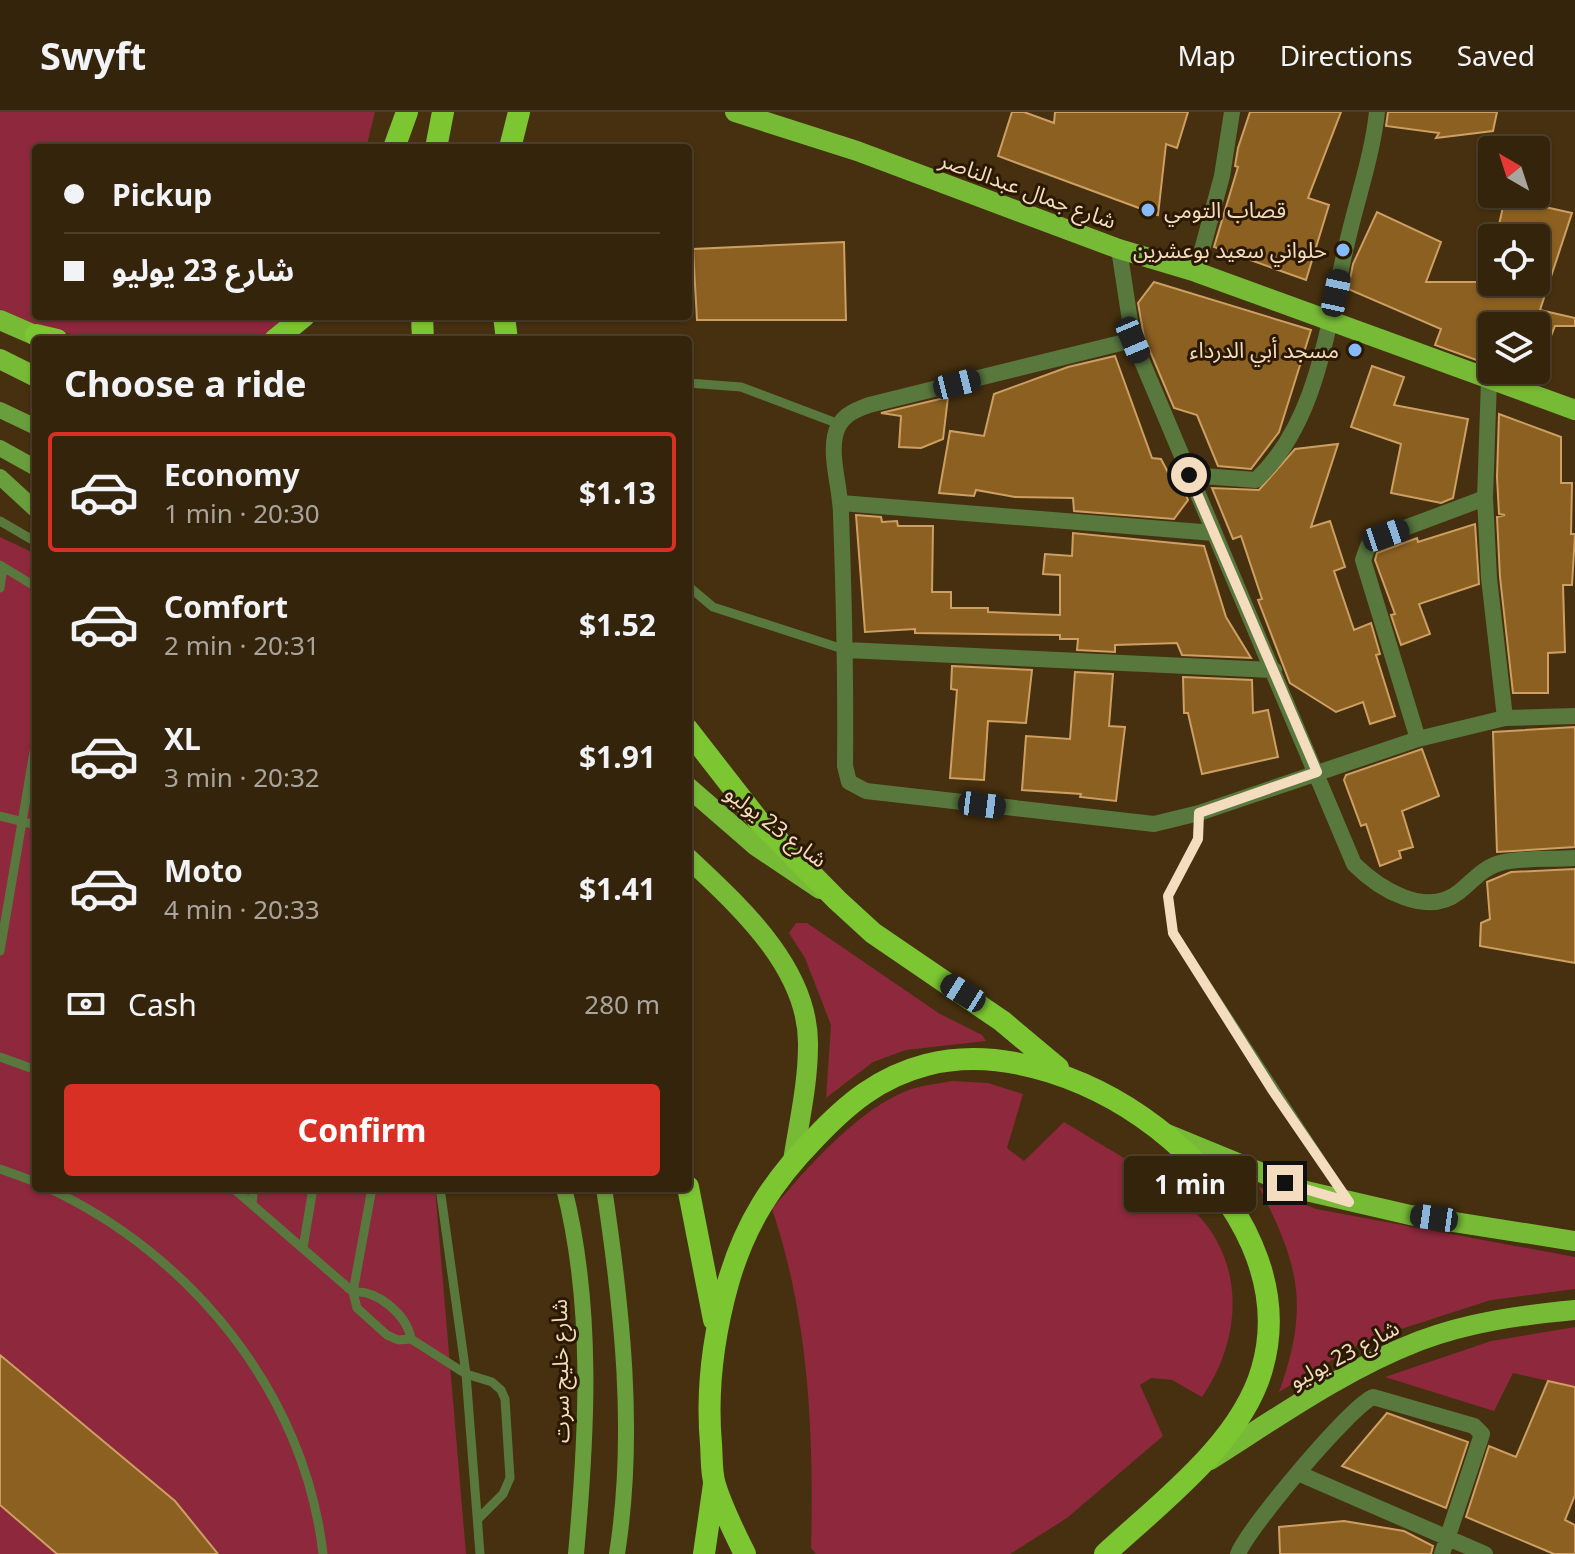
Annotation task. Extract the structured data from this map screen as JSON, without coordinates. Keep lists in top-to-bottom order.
{
  "streets": {
    "main road": ["شارع جمال عبدالناصر", "شارع 23 يوليو", "شارع خليج سرت"]
  },
  "places": ["قصاب التومي", "حلواني سعيد بوعشرين", "مسجد أبي الدرداء"],
  "north": "top left",
  "page": {
    "header": "Swyft",
    "nav": ["Map", "Directions", "Saved"],
    "banner": ["Pickup", "شارع 23 يوليو"],
    "heading": "Choose a ride",
    "list": [
      {
        "name": "Economy",
        "note": "1 min · 20:30",
        "value": "$1.13"
      },
      {
        "name": "Comfort",
        "note": "2 min · 20:31",
        "value": "$1.52"
      },
      {
        "name": "XL",
        "note": "3 min · 20:32",
        "value": "$1.91"
      },
      {
        "name": "Moto",
        "note": "4 min · 20:33",
        "value": "$1.41"
      }
    ],
    "pay": ["Cash", "280 m"],
    "buttons": "Confirm",
    "bubble": "1 min"
  }
}
